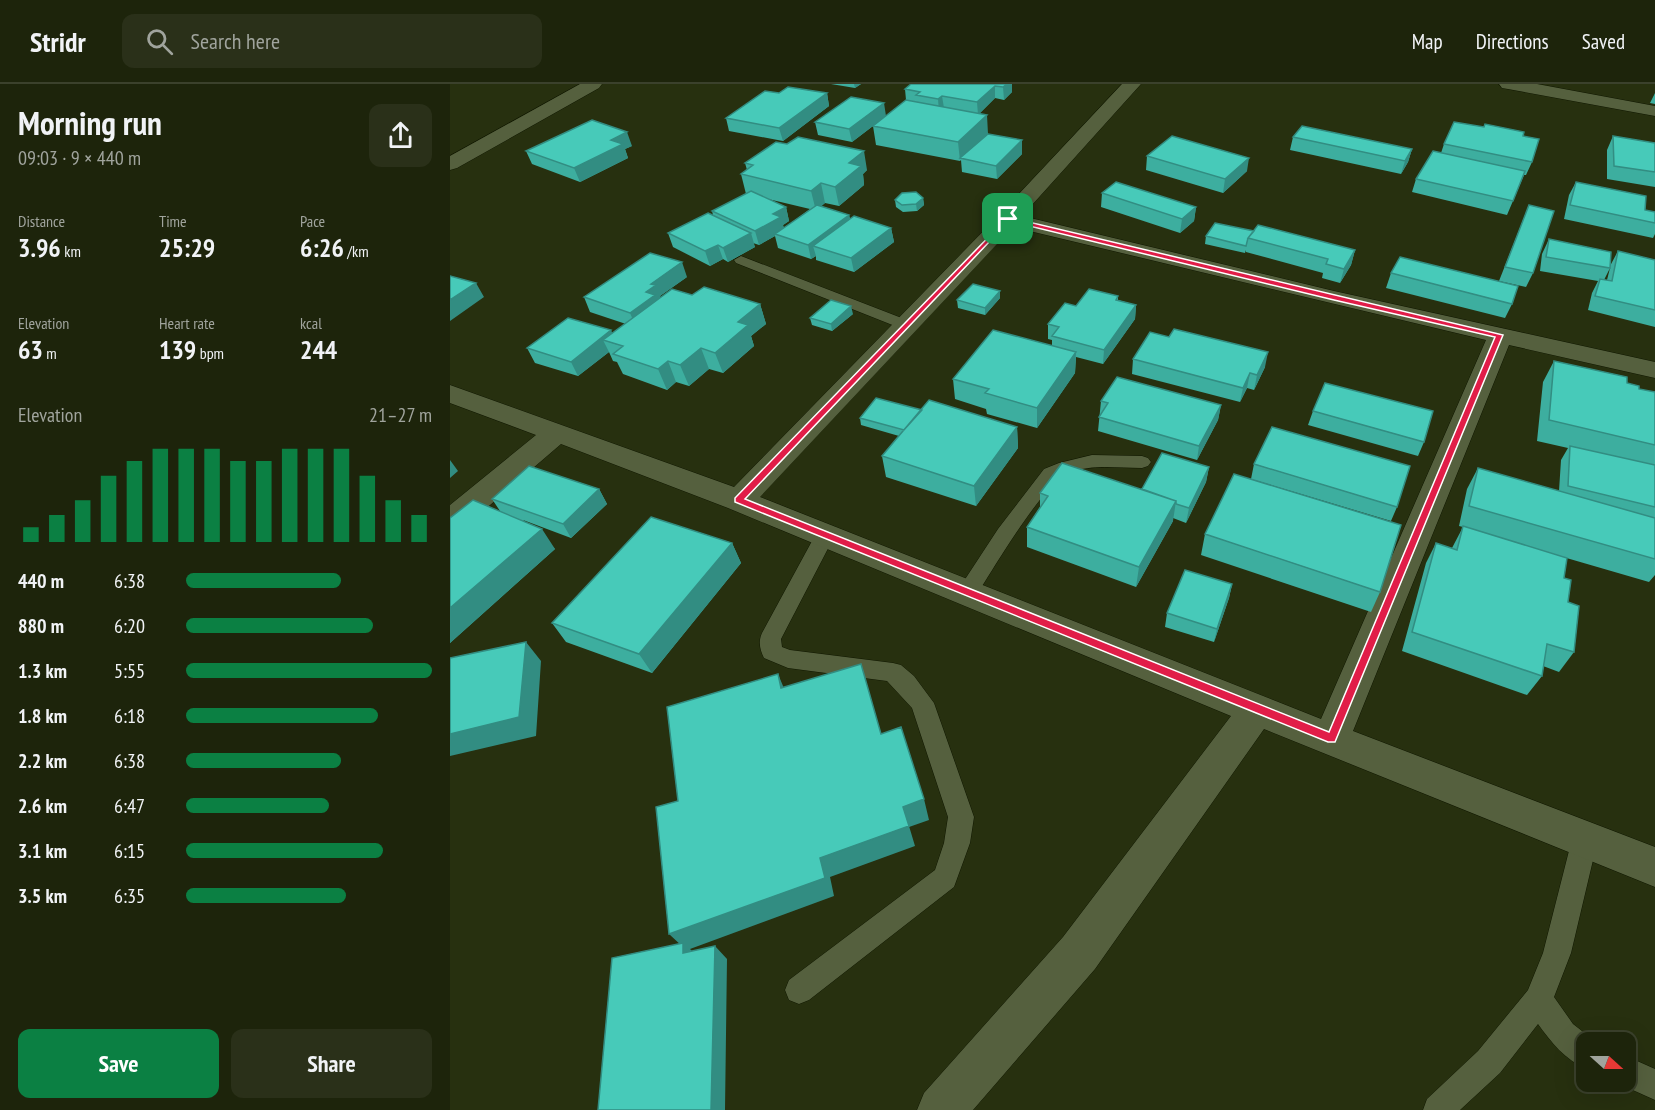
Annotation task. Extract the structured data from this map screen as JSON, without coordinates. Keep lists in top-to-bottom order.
{
  "north": "right",
  "page": {
    "header": "Stridr",
    "search": "Search here",
    "nav": ["Map", "Directions", "Saved"],
    "heading": ["Morning run", "09:03 · 9 × 440 m"],
    "stats": [
      ["Distance", "3.96 km"],
      ["Time", "25:29"],
      ["Pace", "6:26 /km"],
      ["Elevation", "63 m"],
      ["Heart rate", "139 bpm"],
      ["kcal", "244"]
    ],
    "chart": ["Elevation", "21–27 m"],
    "list": [
      {
        "name": "440 m",
        "note": "6:38"
      },
      {
        "name": "880 m",
        "note": "6:20"
      },
      {
        "name": "1.3 km",
        "note": "5:55"
      },
      {
        "name": "1.8 km",
        "note": "6:18"
      },
      {
        "name": "2.2 km",
        "note": "6:38"
      },
      {
        "name": "2.6 km",
        "note": "6:47"
      },
      {
        "name": "3.1 km",
        "note": "6:15"
      },
      {
        "name": "3.5 km",
        "note": "6:35"
      }
    ],
    "buttons": ["Save", "Share"]
  }
}
